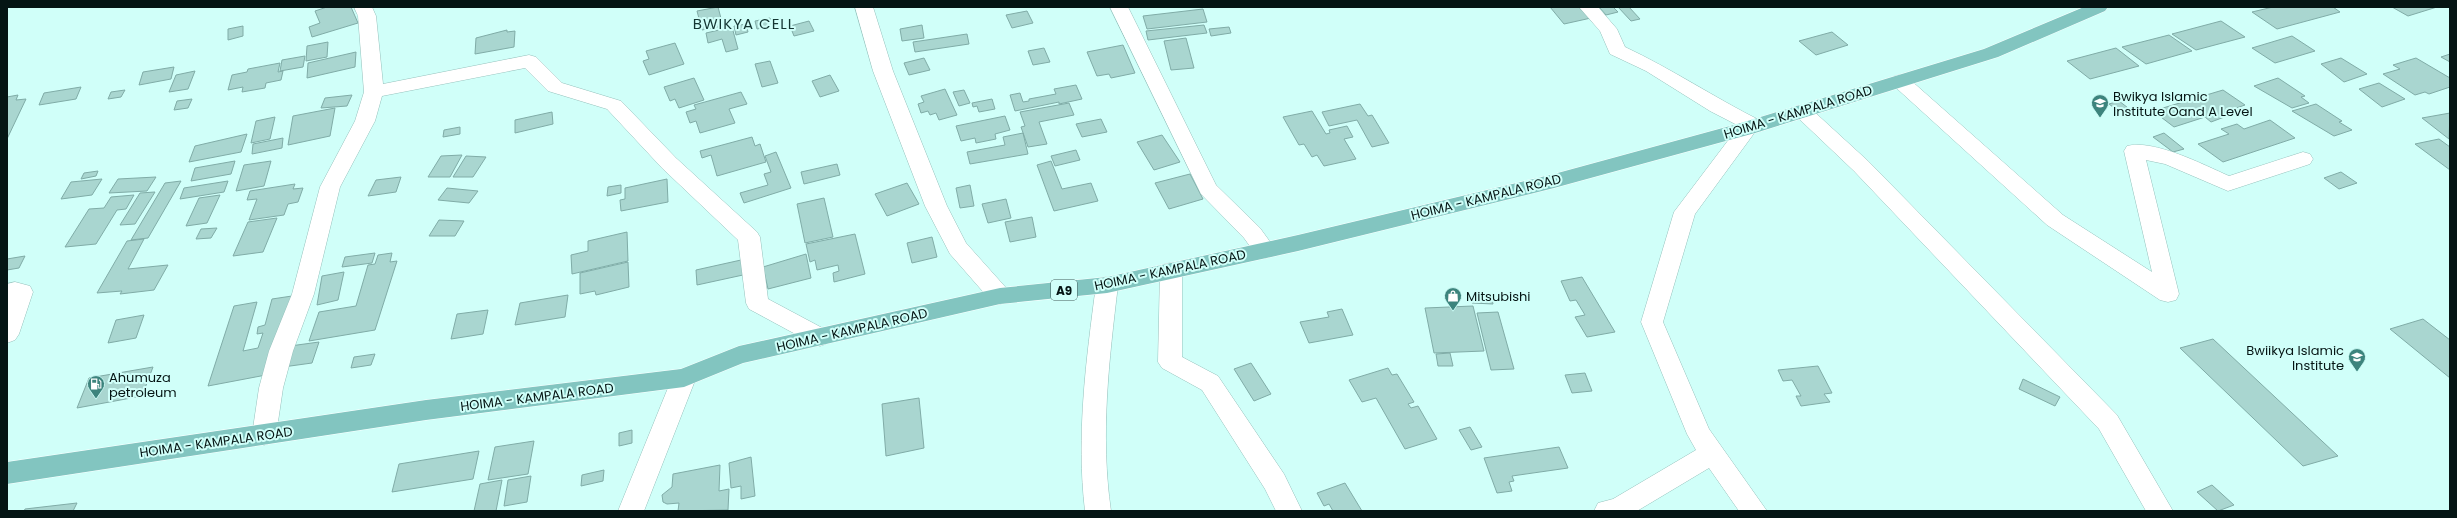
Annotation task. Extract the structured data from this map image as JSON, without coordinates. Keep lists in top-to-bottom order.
{
  "streets": {
    "main road": ["HOIMA - KAMPALA ROAD", "A9"]
  },
  "districts": ["BWIKYA CELL"],
  "places": {
    "school or university": ["Bwikya Islamic Institute Oand A Level", "Bwiikya Islamic Institute"],
    "shop": ["Mitsubishi"],
    "fuel station": ["Ahumuza petroleum"]
  }
}
